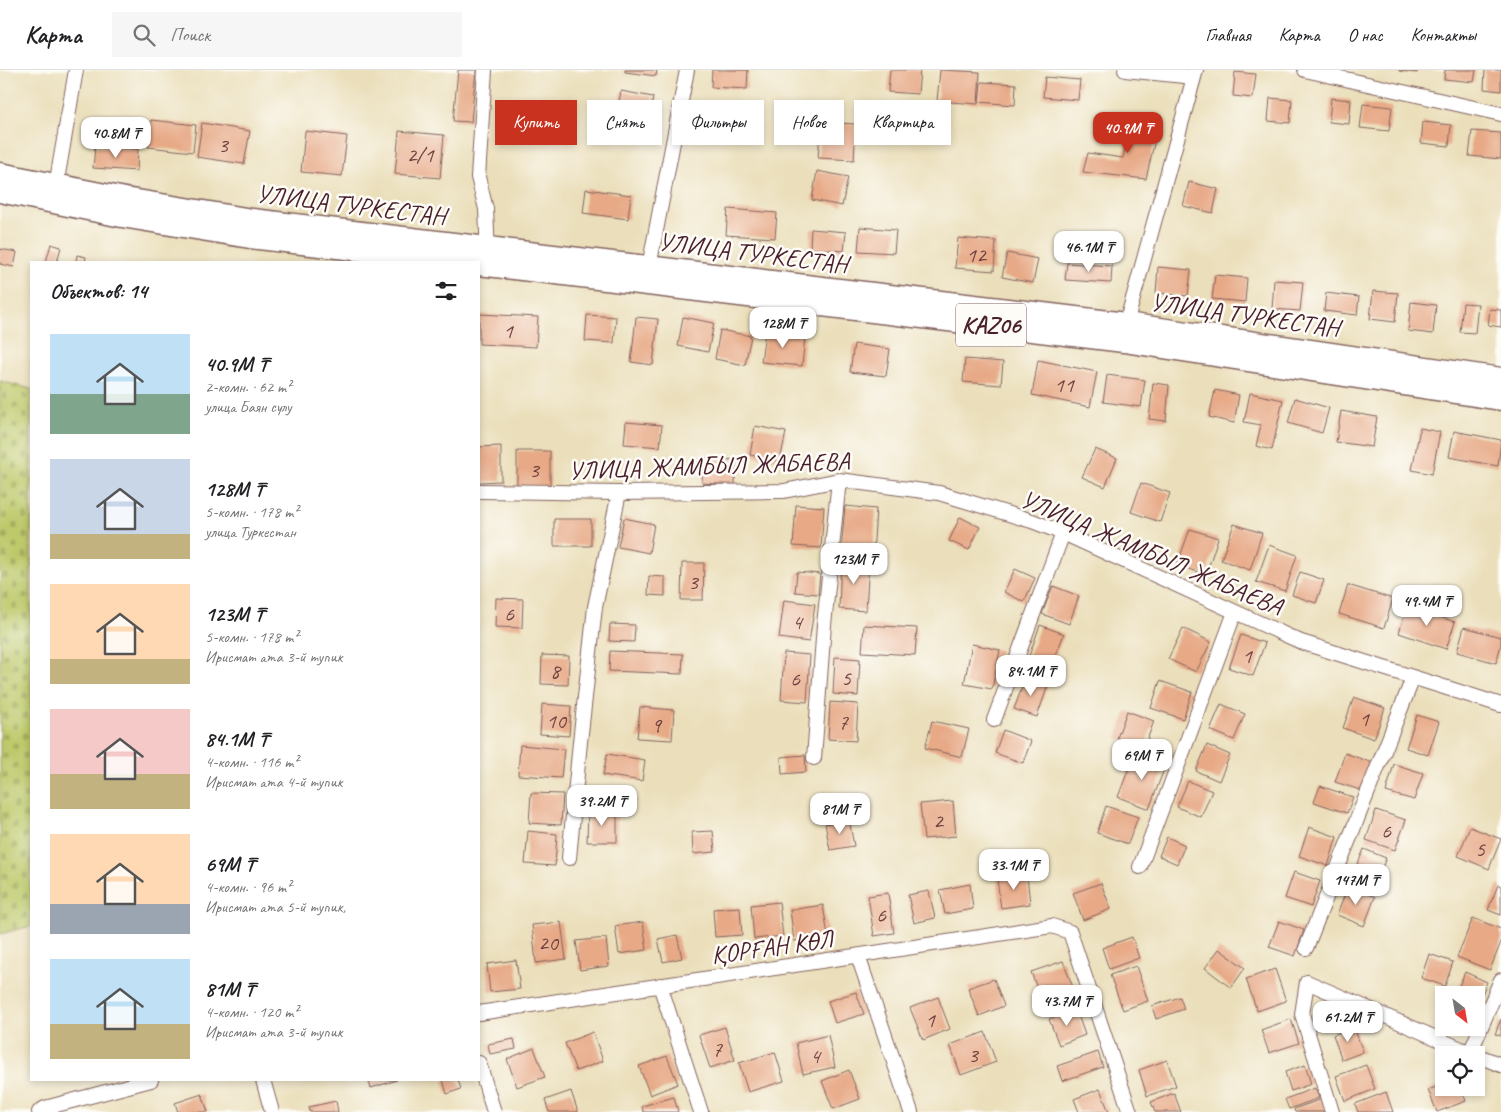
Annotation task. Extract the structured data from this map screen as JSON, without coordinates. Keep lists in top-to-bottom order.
{
  "streets": {
    "highway": ["УЛИЦА ТУРКЕСТАН", "KАZ06"],
    "street": ["УЛИЦА ЖАМБЫЛ ЖАБАЕВА", "ҚОРҒАН КӨЛ"]
  },
  "house_numbers": [
    "3",
    "2/1",
    "12",
    "1",
    "11",
    "3",
    "3",
    "6",
    "4",
    "1",
    "8",
    "5",
    "6",
    "1",
    "10",
    "7",
    "9",
    "2",
    "6",
    "5",
    "6",
    "20",
    "1",
    "7",
    "3",
    "4"
  ],
  "north": "bottom right",
  "page": {
    "header": "Карта",
    "search": "Поиск",
    "nav": [
      "Главная",
      "Карта",
      "О нас",
      "Контакты"
    ],
    "chip": [
      "Купить",
      "Снять",
      "Фильтры",
      "Новое",
      "Квартира"
    ],
    "price": [
      "40.9M ₸",
      "40.8M ₸",
      "46.1M ₸",
      "128M ₸",
      "123M ₸",
      "49.4M ₸",
      "84.1M ₸",
      "69M ₸",
      "39.2M ₸",
      "81M ₸",
      "33.1M ₸",
      "147M ₸",
      "43.7M ₸",
      "61.2M ₸"
    ],
    "heading": "Объектов: 14",
    "list": [
      {
        "name": "40.9M ₸",
        "note": "2-комн. · 62 m² · улица Баян сулу"
      },
      {
        "name": "128M ₸",
        "note": "5-комн. · 178 m² · улица Туркестан"
      },
      {
        "name": "123M ₸",
        "note": "5-комн. · 178 m² · Ирисмат ата 3-й тупик"
      },
      {
        "name": "84.1M ₸",
        "note": "4-комн. · 116 m² · Ирисмат ата 4-й тупик"
      },
      {
        "name": "69M ₸",
        "note": "4-комн. · 96 m² · Ирисмат ата 5-й тупик,"
      },
      {
        "name": "81M ₸",
        "note": "4-комн. · 120 m² · Ирисмат ата 3-й тупик"
      }
    ]
  }
}
